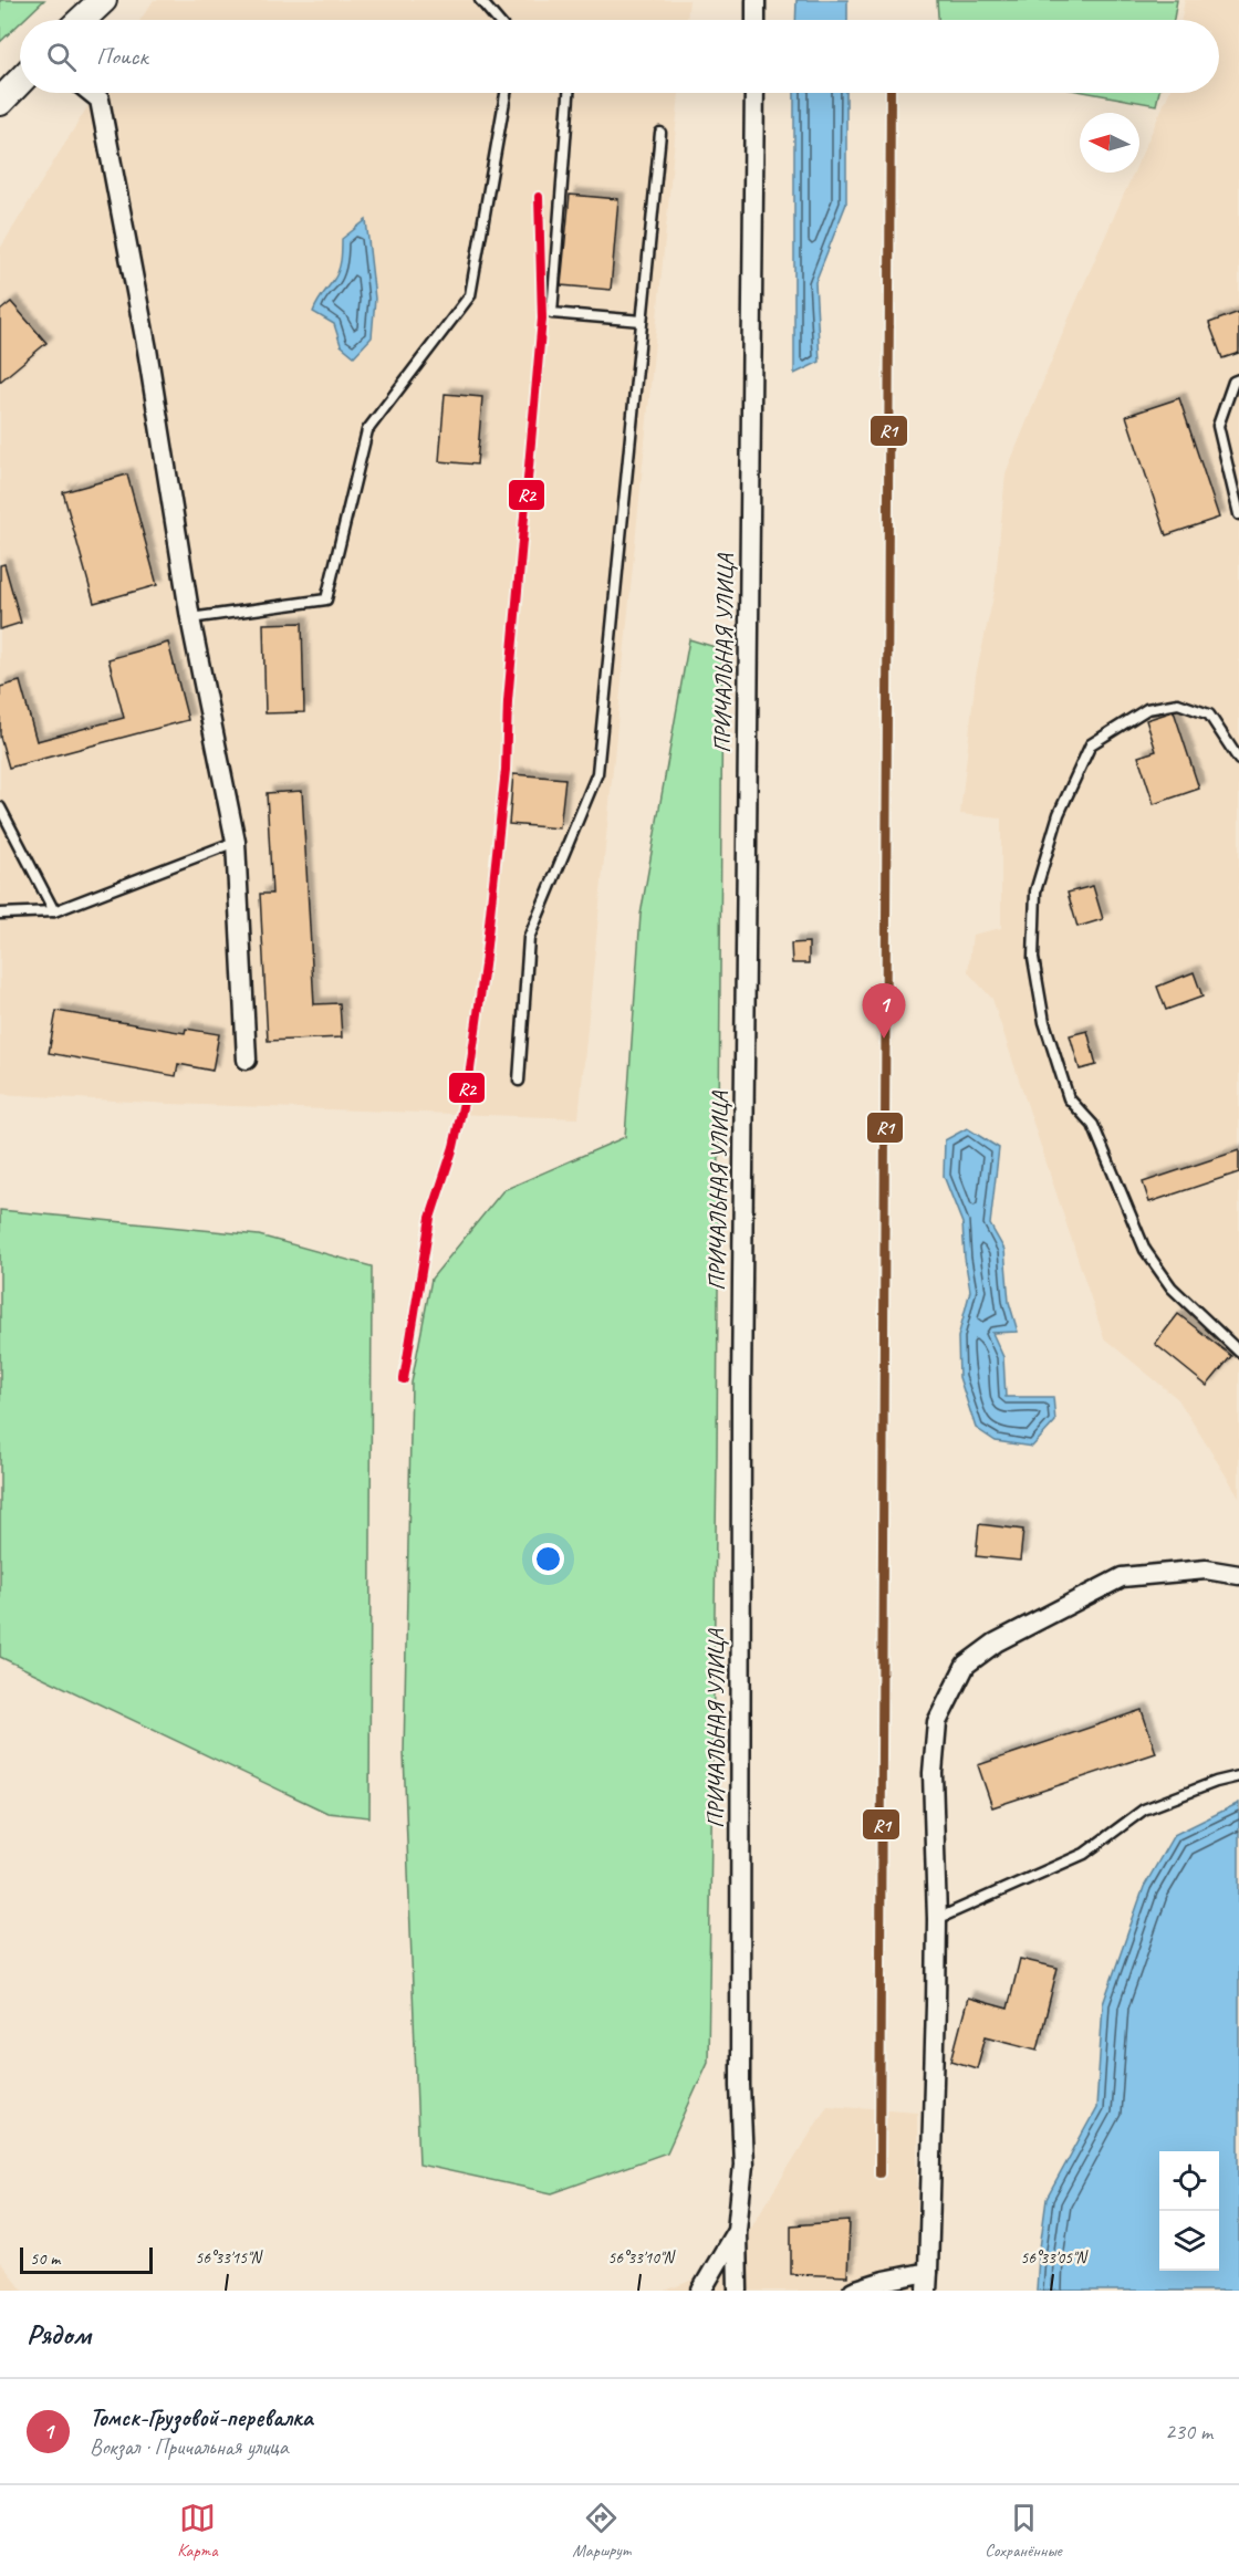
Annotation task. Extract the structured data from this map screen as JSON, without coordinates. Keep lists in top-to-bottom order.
{
  "streets": {
    "street": ["ПРИЧАЛЬНАЯ УЛИЦА"]
  },
  "lines": ["transit line R1", "transit line R2"],
  "scale_bar": "50 m",
  "north": "left",
  "page": {
    "search": "Поиск",
    "pins": "1",
    "scale": "50 m",
    "heading": "Рядом",
    "list": [
      {
        "mark": "1",
        "name": "Томск-Грузовой-перевалка",
        "note": "Вокзал · Причальная улица",
        "value": "230 m"
      }
    ],
    "nav": ["Карта", "Маршрут", "Сохранённые"]
  },
  "coordinates": ["56°33'15\"N", "56°33'10\"N", "56°33'05\"N"]
}
